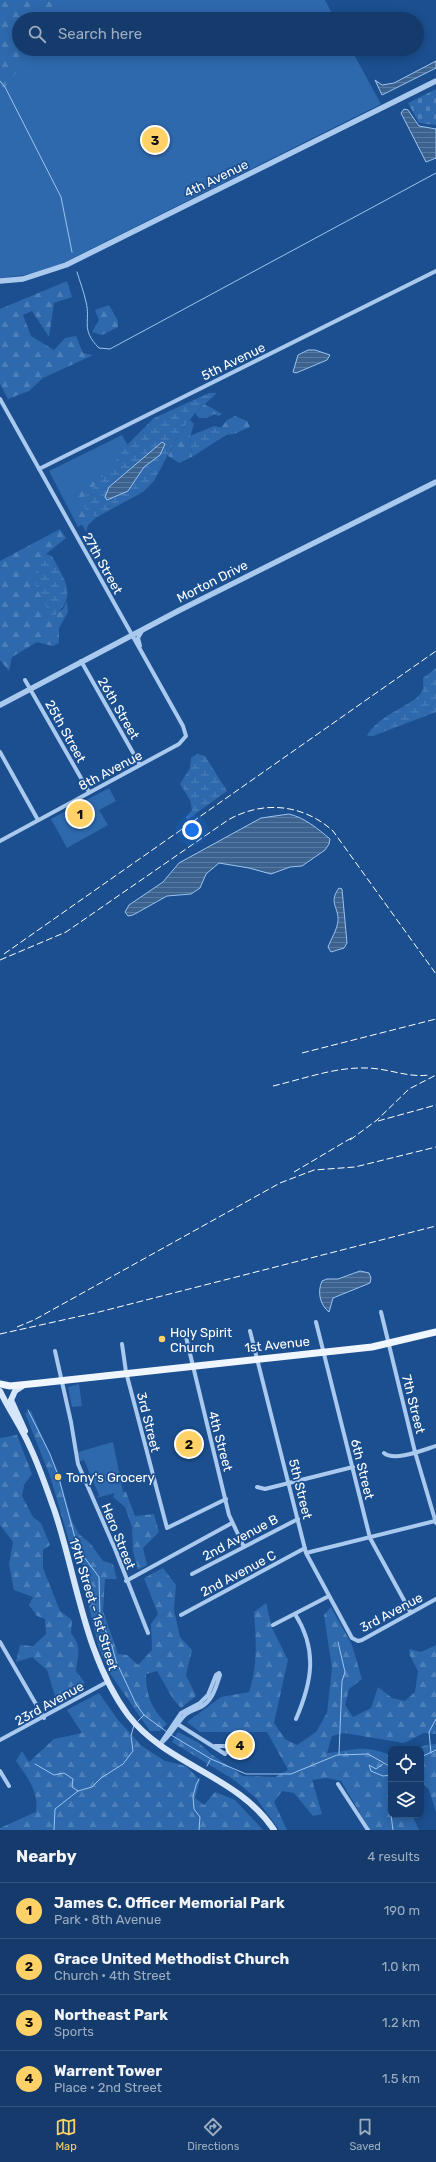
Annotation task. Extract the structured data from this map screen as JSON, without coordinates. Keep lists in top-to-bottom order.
{
  "streets": {
    "main road": ["1st Avenue", "19th Street - 1st Street"],
    "street": [
      "4th Avenue",
      "5th Avenue",
      "27th Street",
      "Morton Drive",
      "26th Street",
      "25th Street",
      "8th Avenue",
      "7th Street",
      "3rd Street",
      "4th Street",
      "6th Street",
      "5th Street",
      "Hero Street",
      "2nd Avenue B",
      "2nd Avenue C",
      "3rd Avenue",
      "23rd Avenue"
    ]
  },
  "crossings": [
    ["5th Avenue", "27th Street"],
    ["27th Street", "Morton Drive"],
    ["27th Street", "8th Avenue"],
    ["Morton Drive", "26th Street"],
    ["Morton Drive", "25th Street"],
    ["26th Street", "8th Avenue"],
    ["25th Street", "8th Avenue"],
    ["1st Avenue", "7th Street"],
    ["1st Avenue", "3rd Street"],
    ["1st Avenue", "4th Street"],
    ["1st Avenue", "6th Street"],
    ["1st Avenue", "5th Street"],
    ["1st Avenue", "Hero Street"],
    ["7th Street", "2nd Avenue C"],
    ["3rd Street", "4th Street"],
    ["4th Street", "2nd Avenue B"],
    ["6th Street", "2nd Avenue C"],
    ["6th Street", "3rd Avenue"],
    ["5th Street", "2nd Avenue B"],
    ["5th Street", "2nd Avenue C"],
    ["5th Street", "3rd Avenue"],
    ["19th Street - 1st Street", "23rd Avenue"]
  ],
  "places": ["Holy Spirit Church", "Tony's Grocery"],
  "page": {
    "search": "Search here",
    "pins": [
      "3",
      "1",
      "2",
      "4"
    ],
    "heading": ["Nearby", "4 results"],
    "list": [
      {
        "mark": "1",
        "name": "James C. Officer Memorial Park",
        "note": "Park · 8th Avenue",
        "value": "190 m"
      },
      {
        "mark": "2",
        "name": "Grace United Methodist Church",
        "note": "Church · 4th Street",
        "value": "1.0 km"
      },
      {
        "mark": "3",
        "name": "Northeast Park",
        "note": "Sports",
        "value": "1.2 km"
      },
      {
        "mark": "4",
        "name": "Warrent Tower",
        "note": "Place · 2nd Street",
        "value": "1.5 km"
      }
    ],
    "nav": ["Map", "Directions", "Saved"]
  }
}
